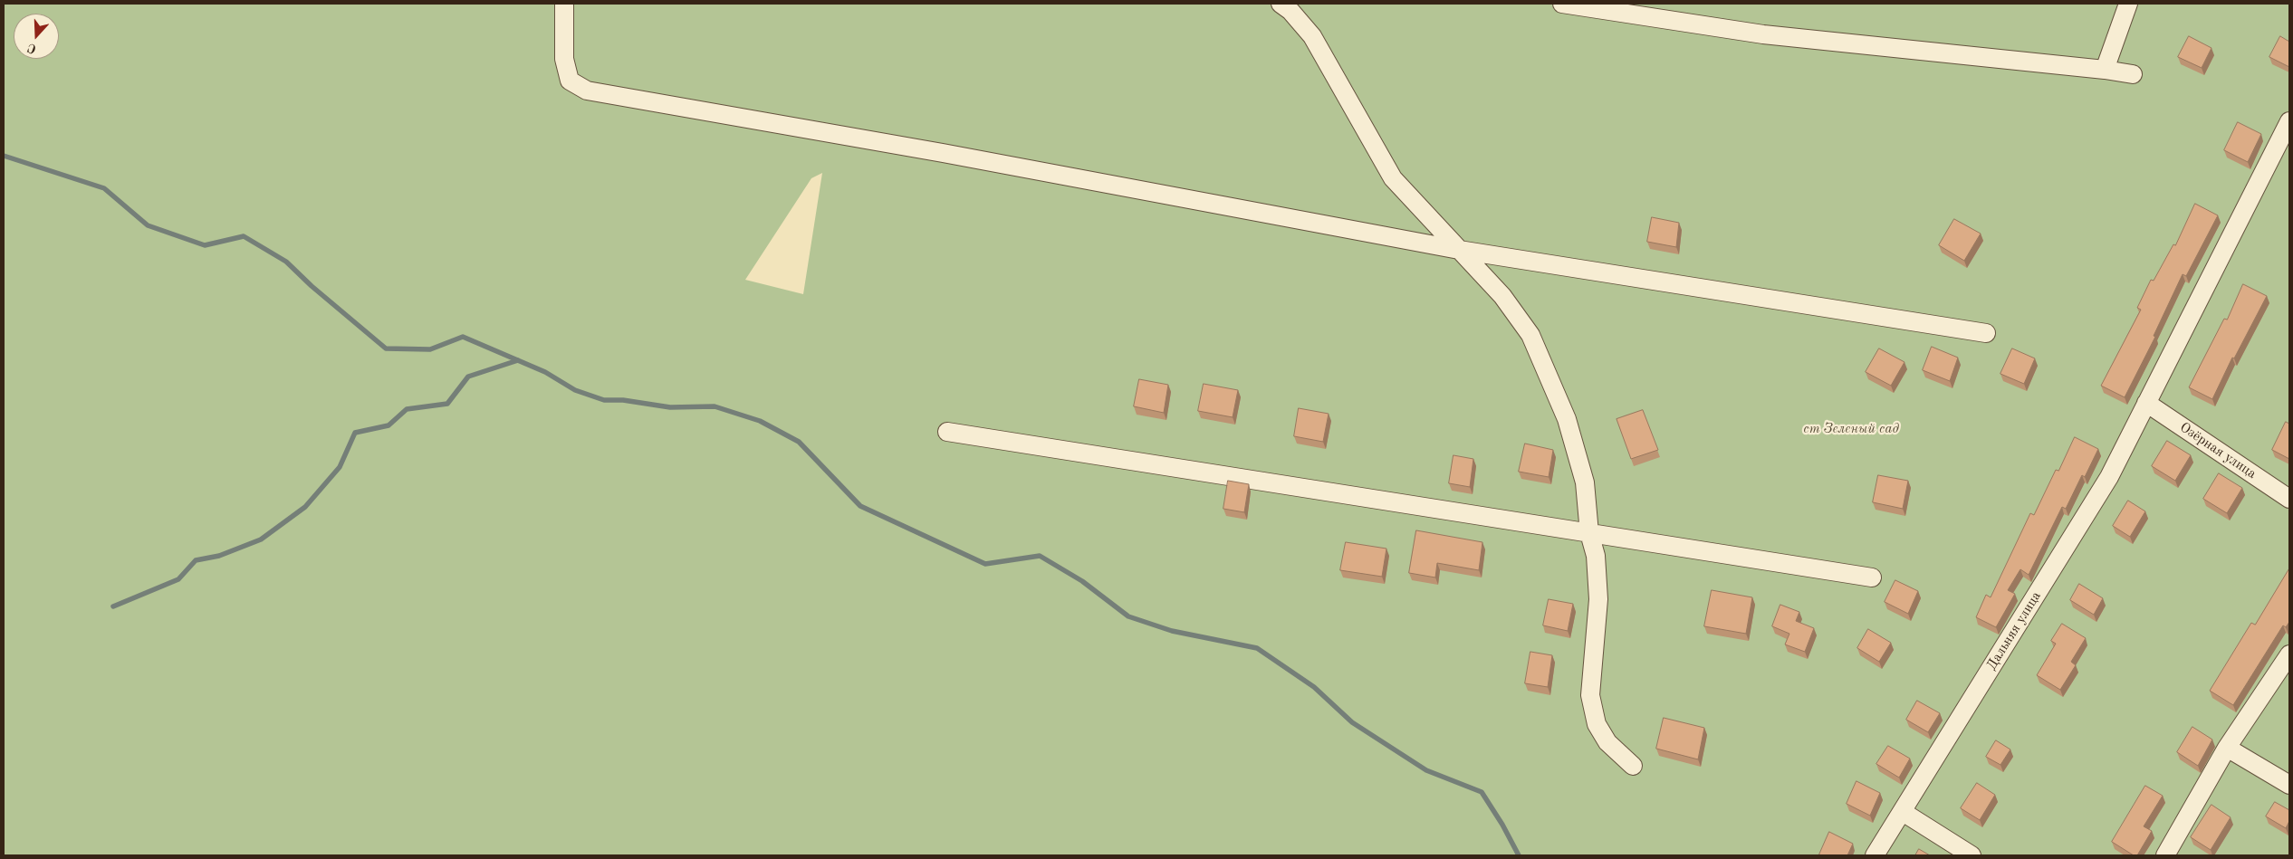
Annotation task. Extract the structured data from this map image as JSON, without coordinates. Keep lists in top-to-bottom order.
{
  "streets": {
    "street": ["Озёрная улица", "Дальняя улица"]
  },
  "crossings": [
    ["Озёрная улица", "Дальняя улица"]
  ],
  "parks": ["ст Зеленый сад"],
  "north": "bottom"
}
